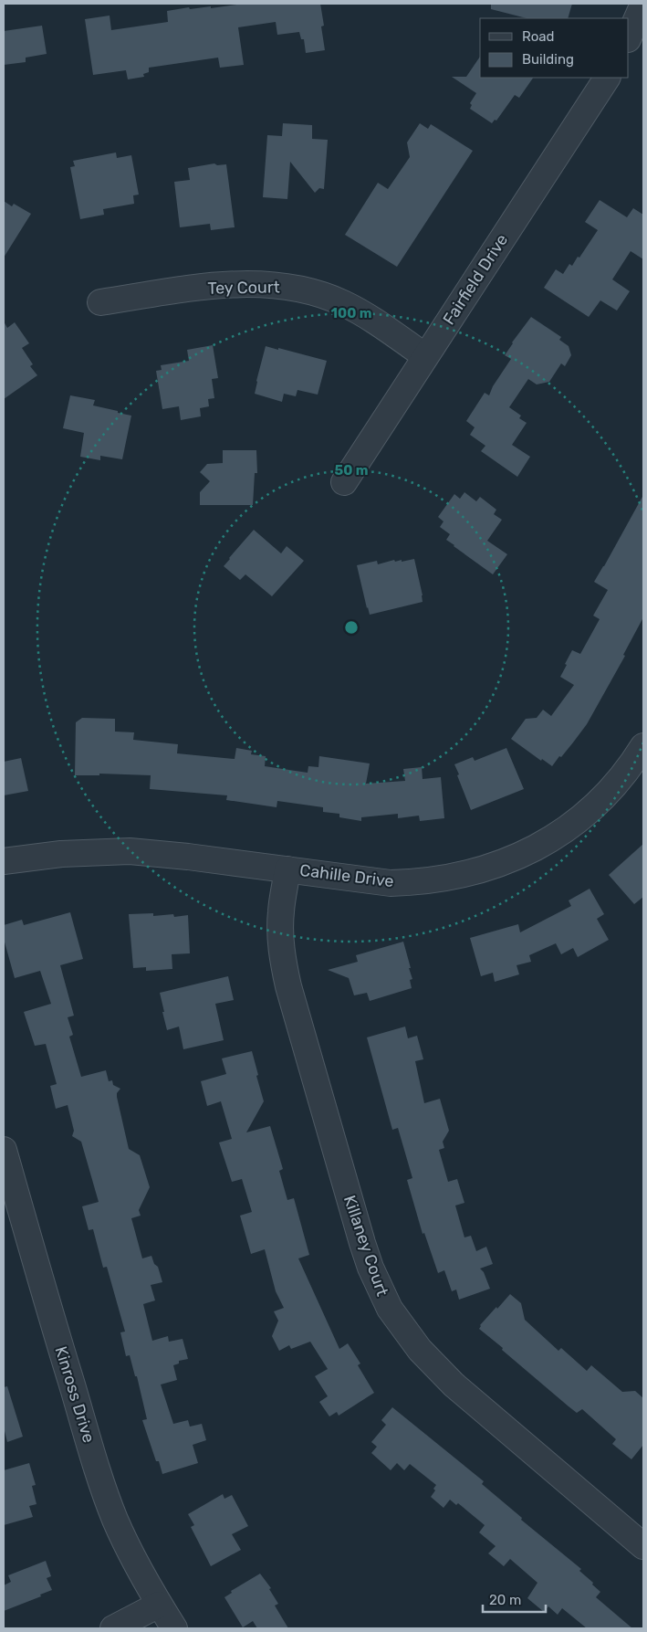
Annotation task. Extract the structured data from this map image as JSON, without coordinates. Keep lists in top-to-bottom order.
{
  "streets": {
    "street": [
      "Fairfield Drive",
      "Tey Court",
      "Cahille Drive",
      "Killaney Court",
      "Kinross Drive"
    ]
  },
  "crossings": [
    ["Fairfield Drive", "Tey Court"],
    ["Cahille Drive", "Killaney Court"]
  ],
  "legend": ["Road", "Building"],
  "scale_bar": "20 m",
  "rings": ["100 m", "50 m"]
}
